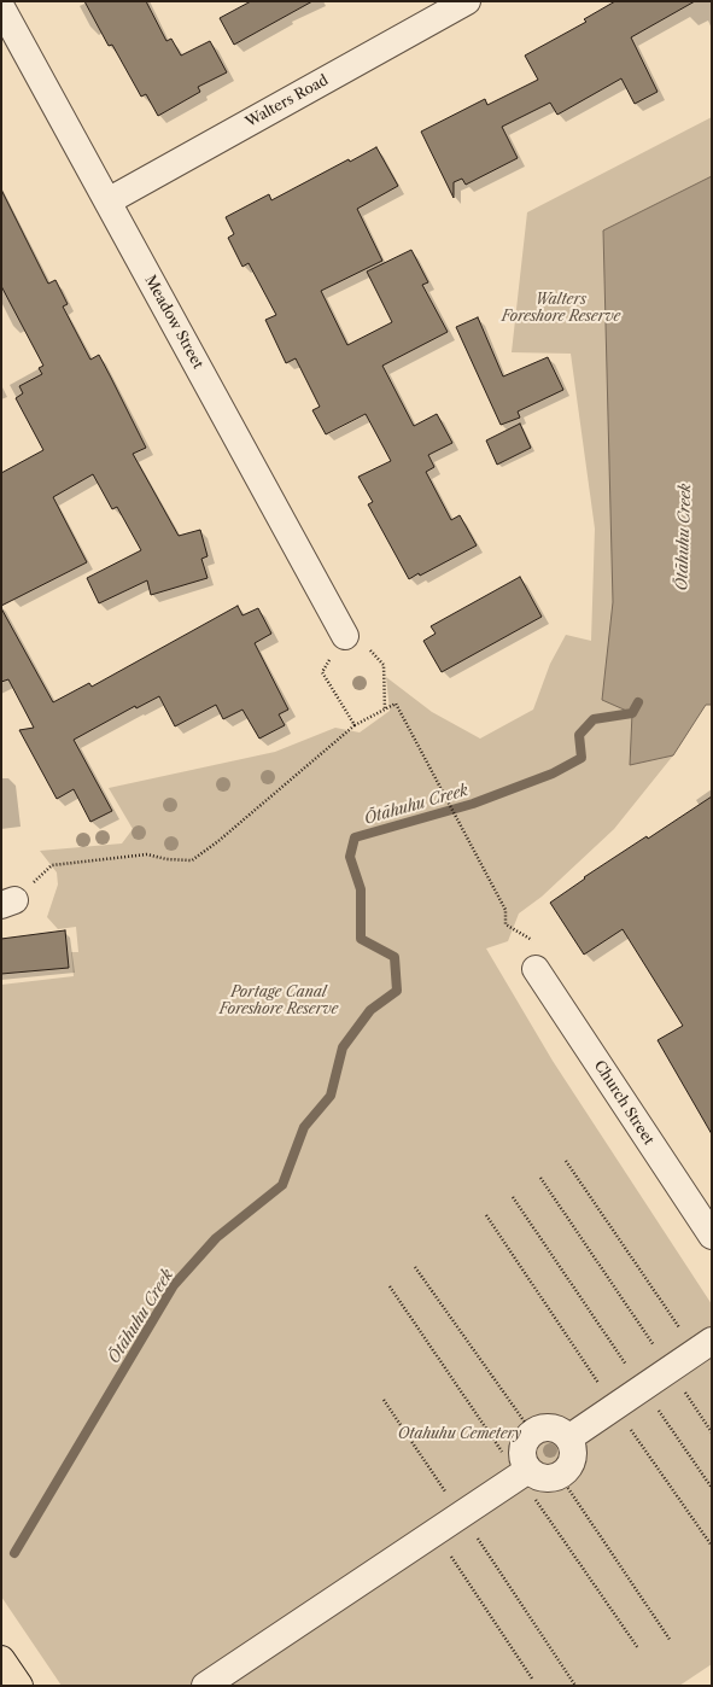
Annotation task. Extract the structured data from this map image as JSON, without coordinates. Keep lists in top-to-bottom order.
{
  "streets": {
    "street": ["Walters Road", "Meadow Street", "Church Street"]
  },
  "crossings": [
    ["Walters Road", "Meadow Street"]
  ],
  "water": ["Ōtāhuhu Creek"],
  "parks": ["Walters Foreshore Reserve", "Portage Canal Foreshore Reserve", "Otahuhu Cemetery"]
}
